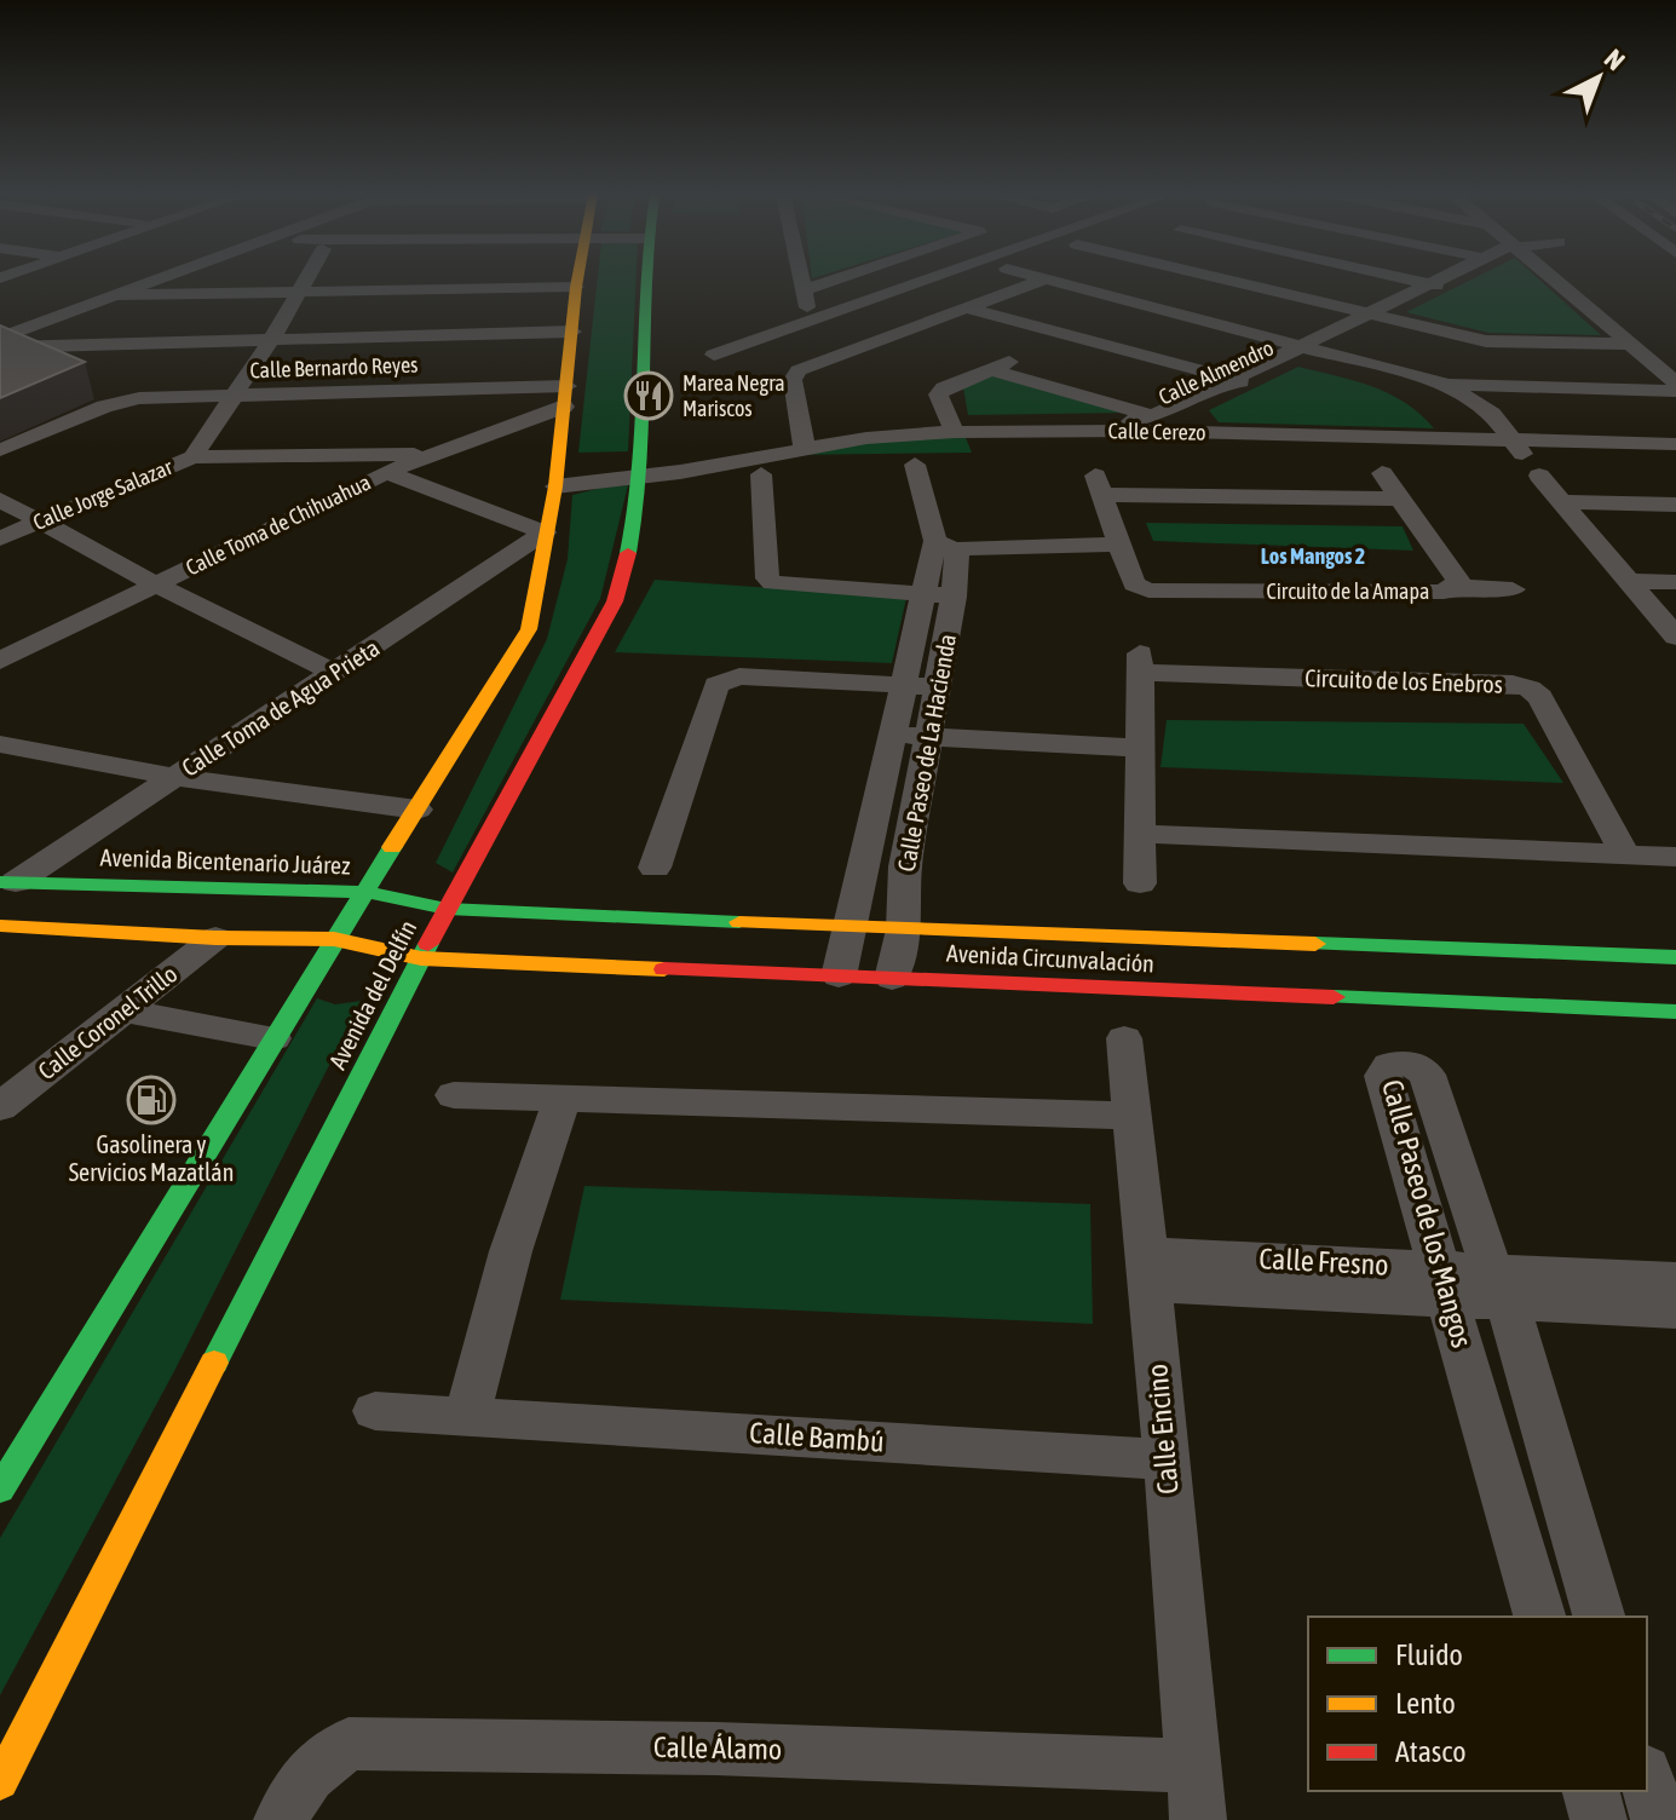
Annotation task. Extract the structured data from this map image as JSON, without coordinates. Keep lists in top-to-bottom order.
{
  "streets": {
    "street": [
      "Calle Bernardo Reyes",
      "Calle Almendro",
      "Calle Cerezo",
      "Calle Jorge Salazar",
      "Calle Toma de Chihuahua",
      "Circuito de la Amapa",
      "Circuito de los Enebros",
      "Calle Toma de Agua Prieta",
      "Calle Paseo de La Hacienda",
      "Avenida Bicentenario Juárez",
      "Avenida Circunvalación",
      "Avenida del Delfín",
      "Calle Coronel Trillo",
      "Calle Paseo de los Mangos",
      "Calle Fresno",
      "Calle Encino",
      "Calle Bambú",
      "Calle Álamo"
    ]
  },
  "crossings": [
    ["Calle Bernardo Reyes", "Calle Jorge Salazar"],
    ["Calle Bernardo Reyes", "Calle Toma de Chihuahua"],
    ["Calle Almendro", "Calle Cerezo"],
    ["Calle Cerezo", "Avenida del Delfín"],
    ["Calle Toma de Agua Prieta", "Avenida Bicentenario Juárez"],
    ["Calle Paseo de La Hacienda", "Avenida Circunvalación"],
    ["Avenida Bicentenario Juárez", "Avenida Circunvalación"],
    ["Avenida Bicentenario Juárez", "Avenida del Delfín"],
    ["Avenida Circunvalación", "Avenida del Delfín"],
    ["Calle Paseo de los Mangos", "Calle Fresno"],
    ["Calle Fresno", "Calle Encino"],
    ["Calle Encino", "Calle Bambú"],
    ["Calle Encino", "Calle Álamo"]
  ],
  "districts": ["Los Mangos 2"],
  "places": {
    "restaurant": ["Marea Negra Mariscos"],
    "fuel station": ["Gasolinera y Servicios Mazatlán"]
  },
  "legend": ["Fluido", "Lento", "Atasco"],
  "north": "top right"
}
